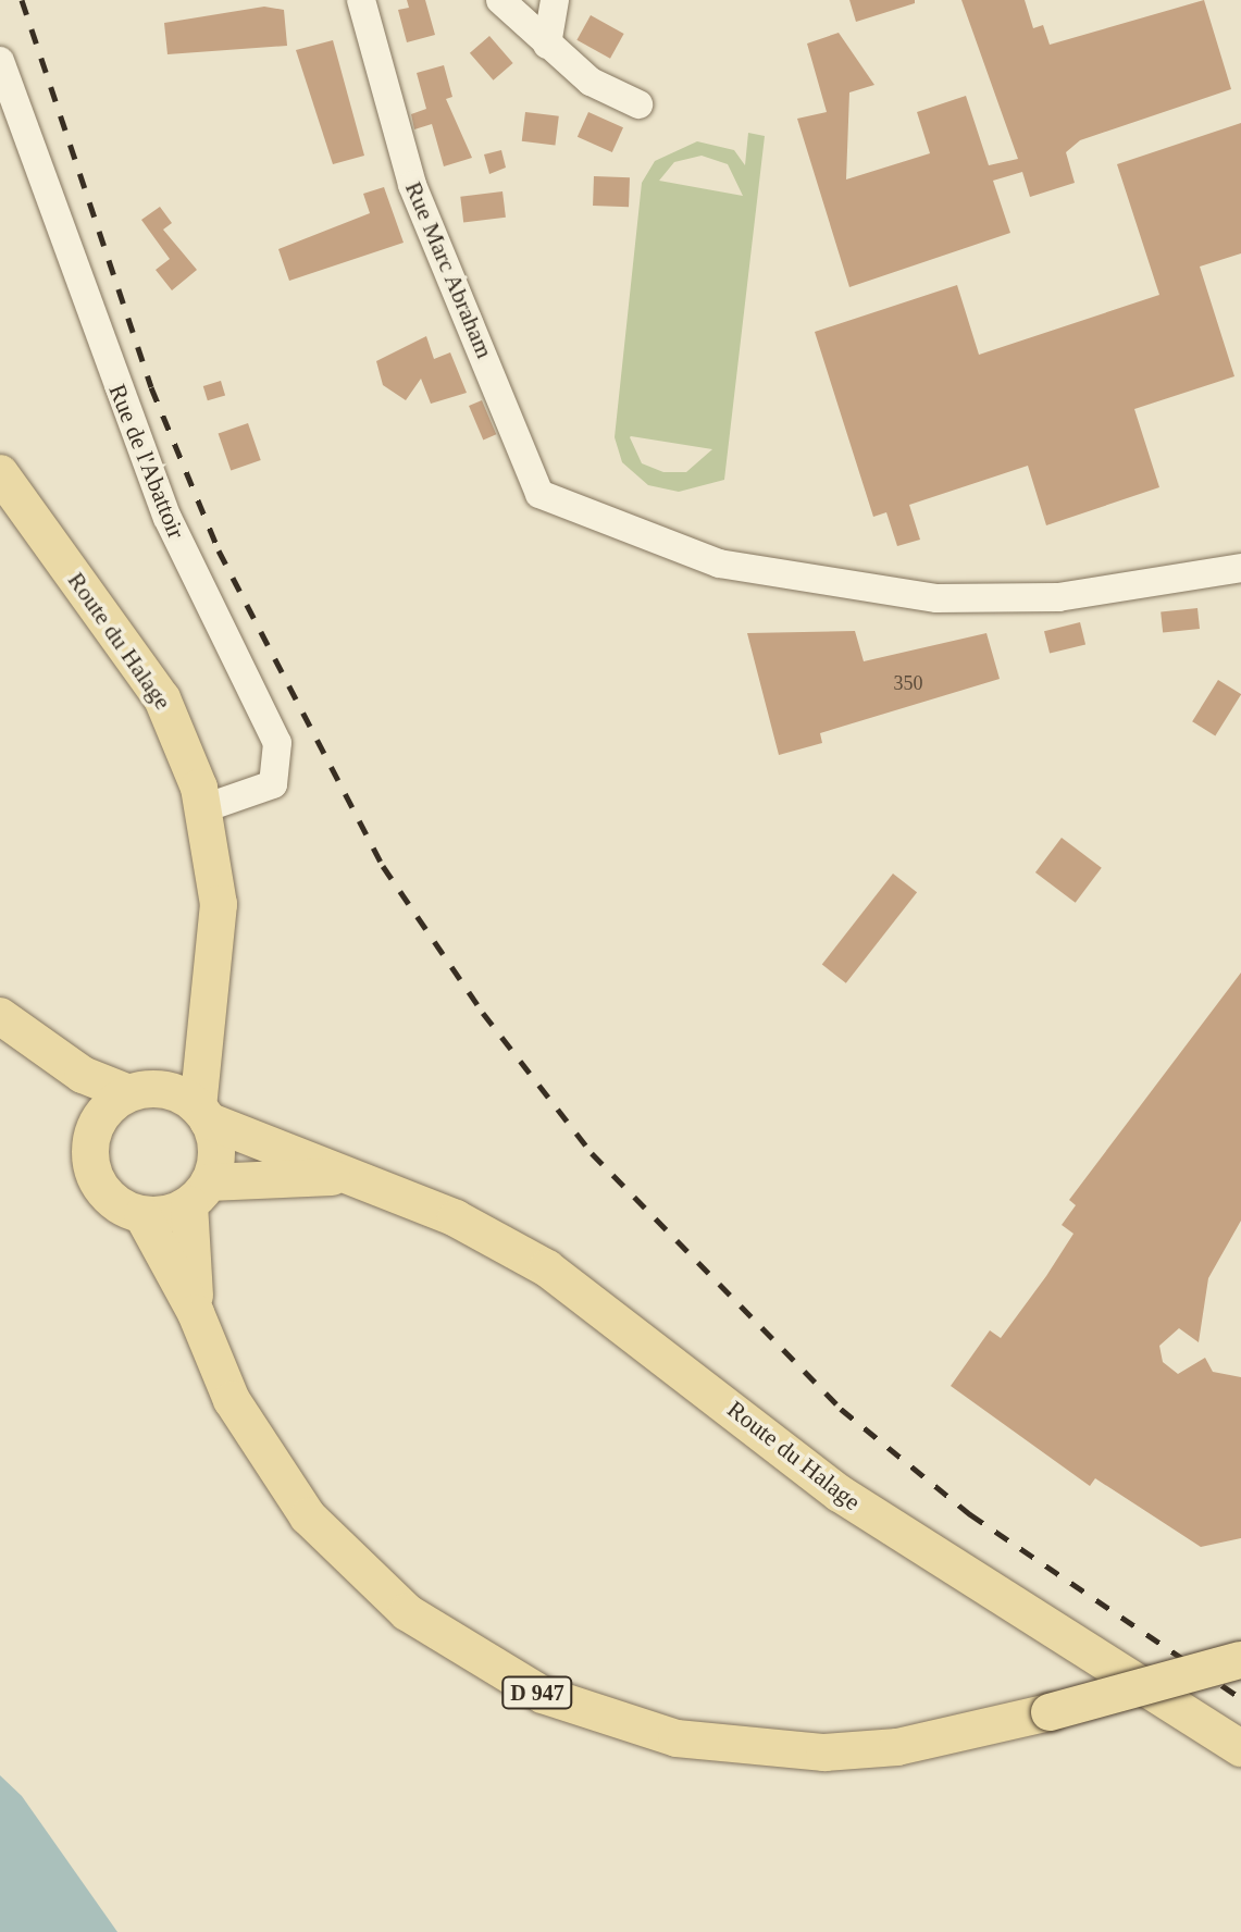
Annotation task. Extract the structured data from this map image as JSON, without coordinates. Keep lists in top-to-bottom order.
{
  "streets": {
    "main road": ["Route du Halage", "D 947"],
    "street": ["Rue Marc Abraham", "Rue de l'Abattoir"]
  },
  "crossings": [
    ["Rue de l'Abattoir", "Route du Halage"],
    ["Route du Halage", "D 947"]
  ],
  "house_numbers": ["350"]
}
